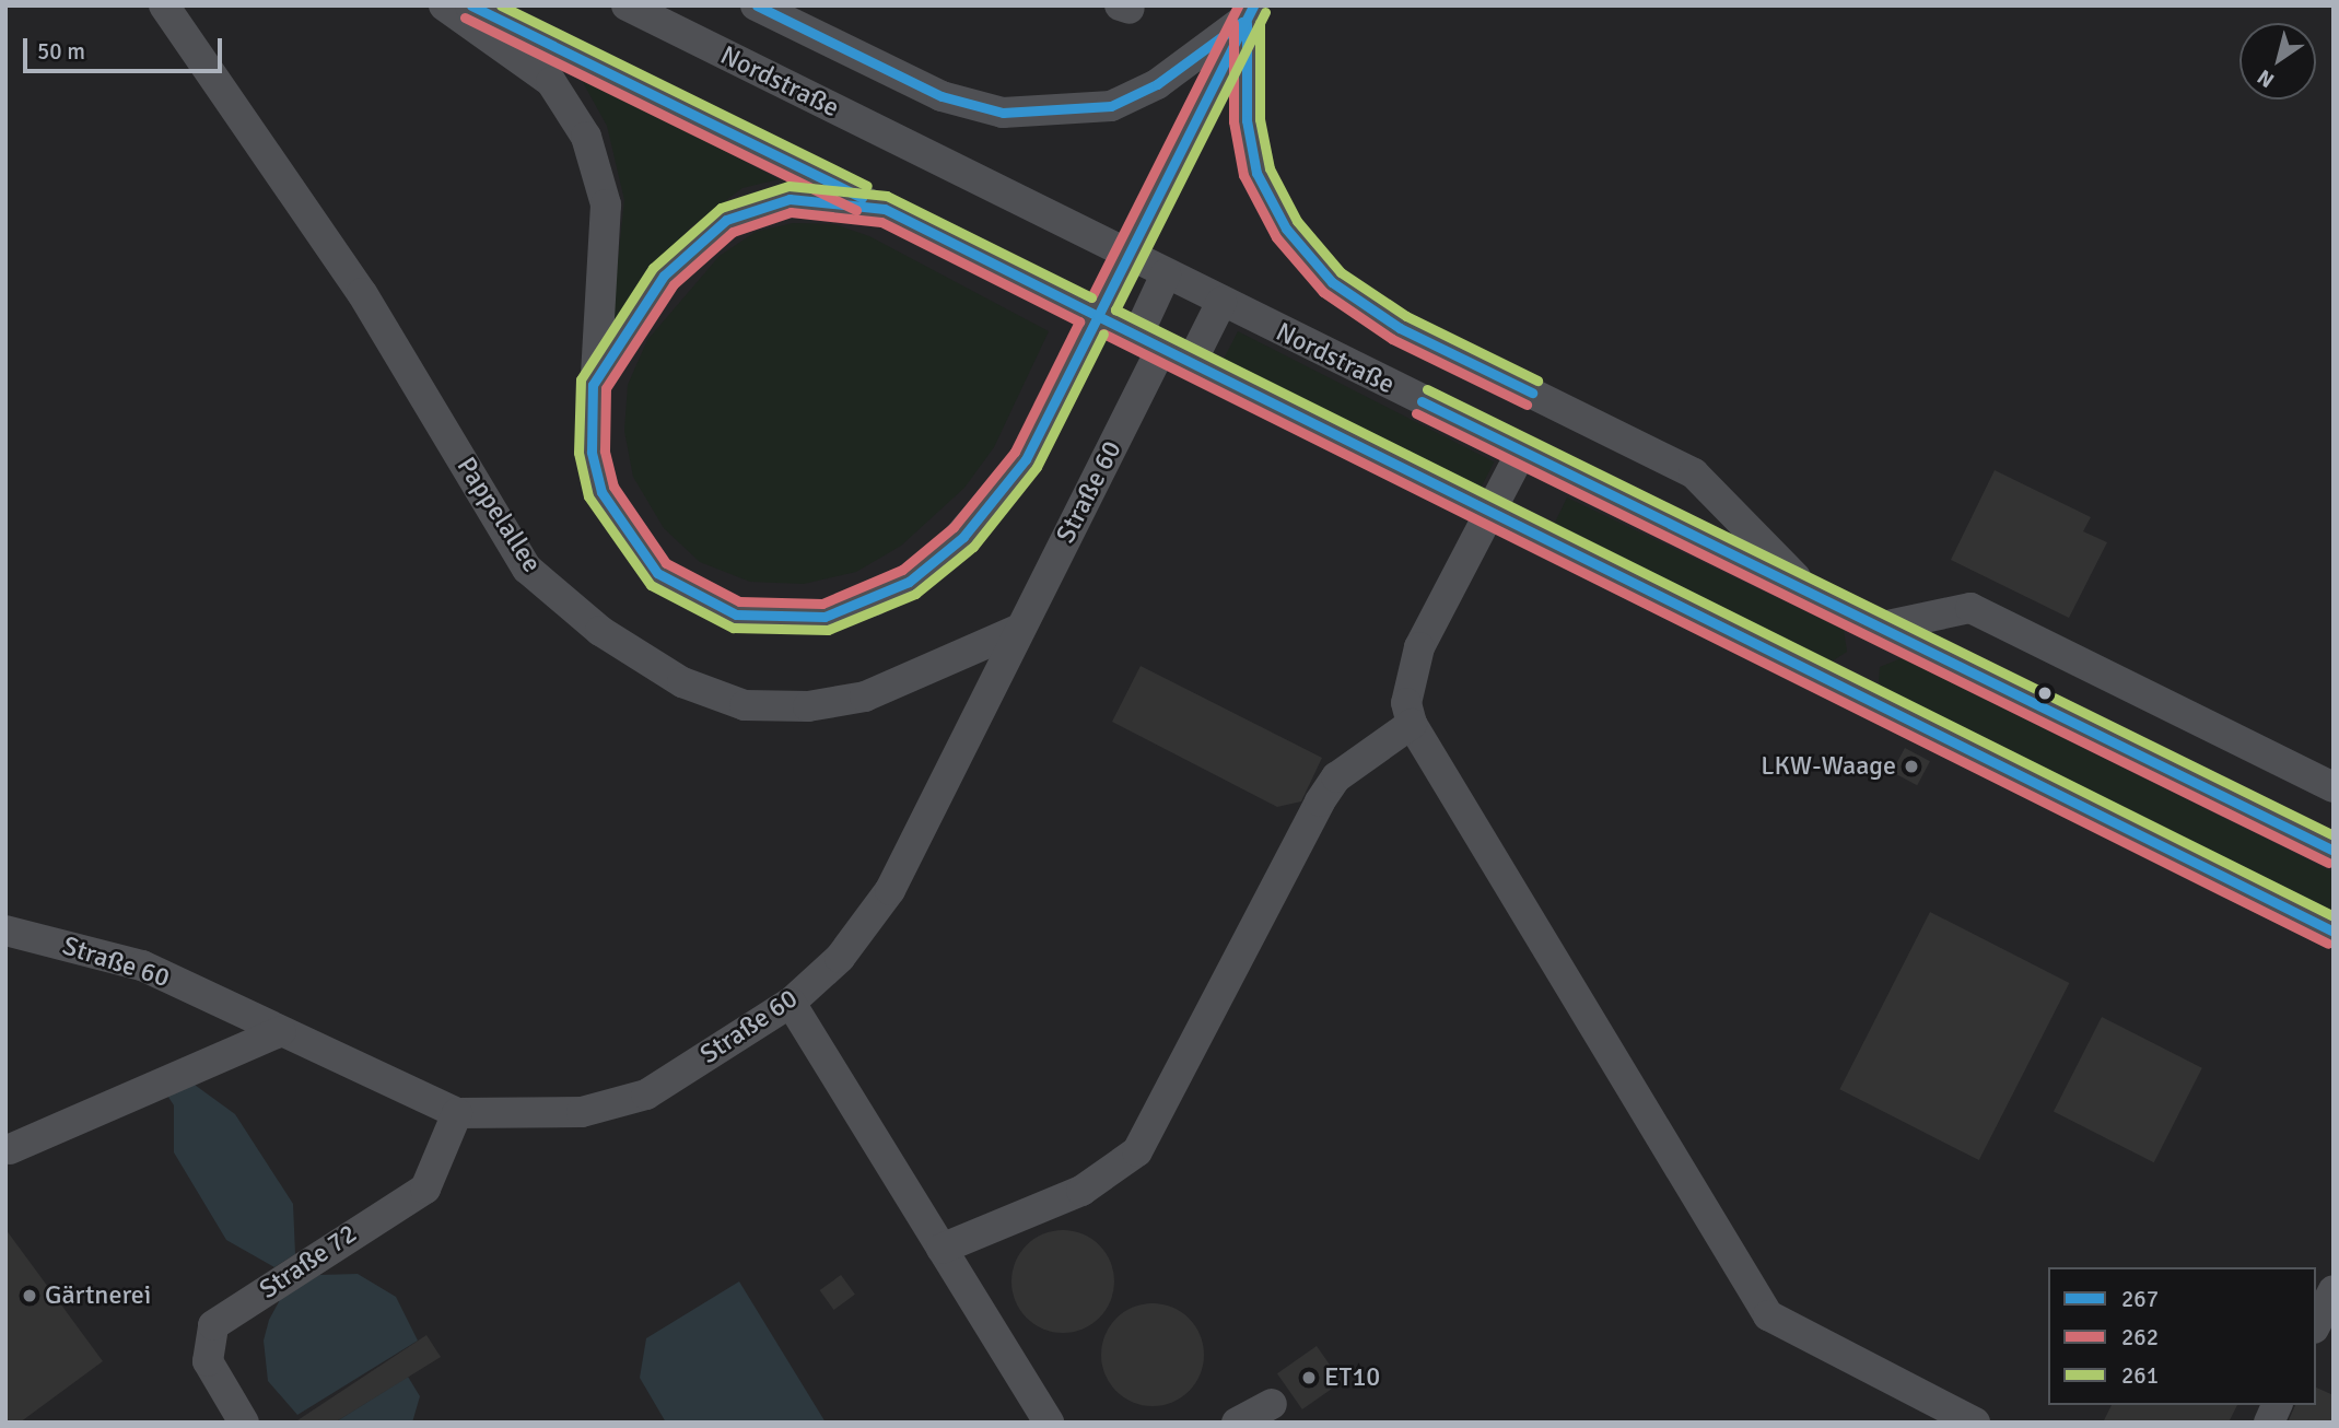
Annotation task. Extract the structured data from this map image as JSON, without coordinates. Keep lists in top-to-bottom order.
{
  "streets": {
    "street": [
      "Nordstraße",
      "Straße 60",
      "Pappelallee",
      "Straße 72"
    ]
  },
  "crossings": [
    ["Nordstraße", "Straße 60"],
    ["Straße 60", "Pappelallee"],
    ["Straße 60", "Straße 72"]
  ],
  "places": ["LKW-Waage", "Gärtnerei", "ET10"],
  "lines": ["transit line 267", "transit line 262", "transit line 261"],
  "legend": ["267", "262", "261"],
  "scale_bar": "50 m",
  "north": "bottom left"
}
